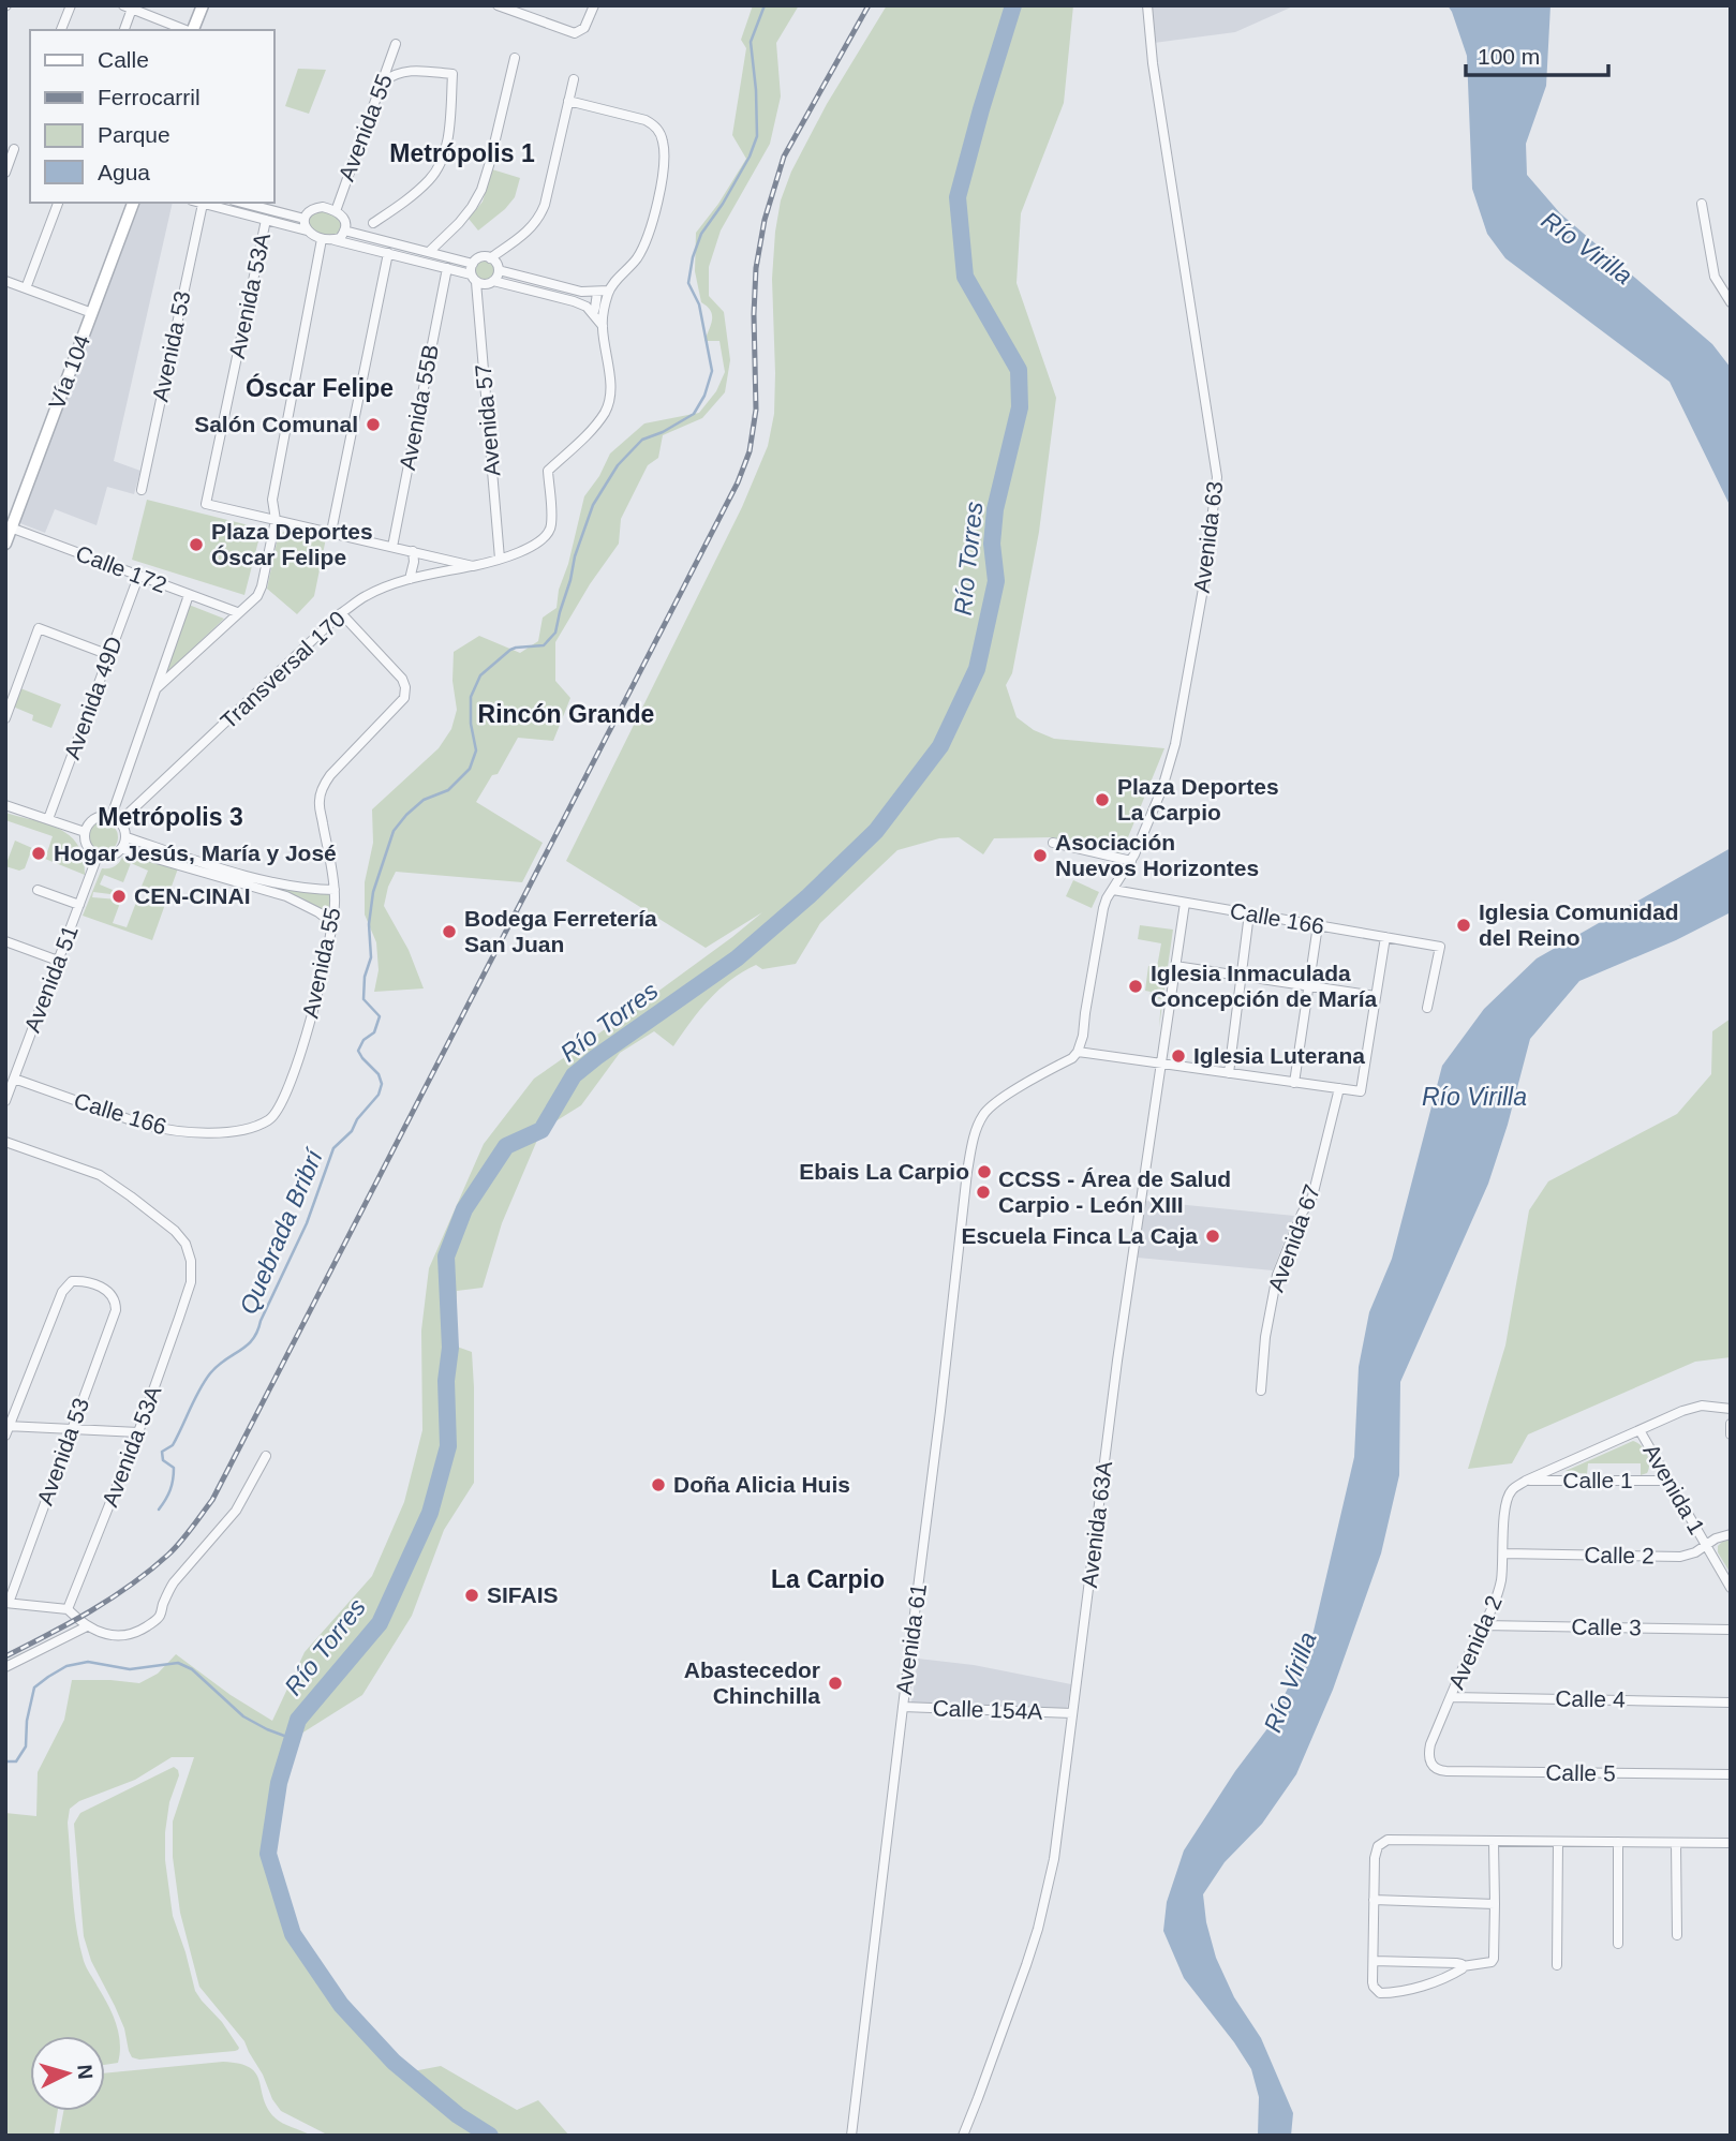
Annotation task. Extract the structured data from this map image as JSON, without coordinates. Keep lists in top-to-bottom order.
{
  "streets": {
    "main road": ["Vía 104"],
    "street": [
      "Avenida 55",
      "Avenida 53A",
      "Avenida 53",
      "Avenida 55B",
      "Avenida 57",
      "Avenida 63",
      "Calle 172",
      "Transversal 170",
      "Avenida 49D",
      "Calle 166",
      "Avenida 51",
      "Avenida 67",
      "Calle 1",
      "Avenida 1",
      "Avenida 63A",
      "Calle 2",
      "Calle 3",
      "Avenida 61",
      "Avenida 2",
      "Calle 4",
      "Calle 154A",
      "Calle 5"
    ]
  },
  "crossings": [
    ["Avenida 55", "Transversal 170"],
    ["Avenida 55", "Calle 166"],
    ["Vía 104", "Calle 172"],
    ["Avenida 57", "Transversal 170"],
    ["Avenida 63", "Calle 166"],
    ["Avenida 63", "Avenida 61"],
    ["Calle 172", "Avenida 49D"],
    ["Transversal 170", "Avenida 51"],
    ["Calle 166", "Avenida 51"],
    ["Calle 166", "Avenida 63A"],
    ["Calle 1", "Avenida 1"],
    ["Calle 1", "Avenida 2"],
    ["Avenida 1", "Calle 2"],
    ["Avenida 63A", "Calle 154A"],
    ["Calle 2", "Avenida 2"],
    ["Calle 3", "Avenida 2"],
    ["Avenida 61", "Calle 154A"],
    ["Avenida 2", "Calle 4"],
    ["Avenida 2", "Calle 5"]
  ],
  "districts": [
    "Metrópolis 1",
    "Óscar Felipe",
    "Rincón Grande",
    "Metrópolis 3",
    "La Carpio"
  ],
  "water": ["Río Virilla", "Río Torres", "Quebrada Bribrí"],
  "places": [
    "Salón Comunal",
    "Plaza Deportes Óscar Felipe",
    "Plaza Deportes La Carpio",
    "Hogar Jesús, María y José",
    "Asociación Nuevos Horizontes",
    "CEN-CINAI",
    "Iglesia Comunidad del Reino",
    "Bodega Ferretería San Juan",
    "Iglesia Inmaculada Concepción de María",
    "Iglesia Luterana",
    "Ebais La Carpio",
    "CCSS - Área de Salud Carpio - León XIII",
    "Escuela Finca La Caja",
    "Doña Alicia Huis",
    "SIFAIS",
    "Abastecedor Chinchilla"
  ],
  "legend": [
    "Calle",
    "Ferrocarril",
    "Parque",
    "Agua"
  ],
  "scale_bar": "100 m",
  "north": "right"
}
